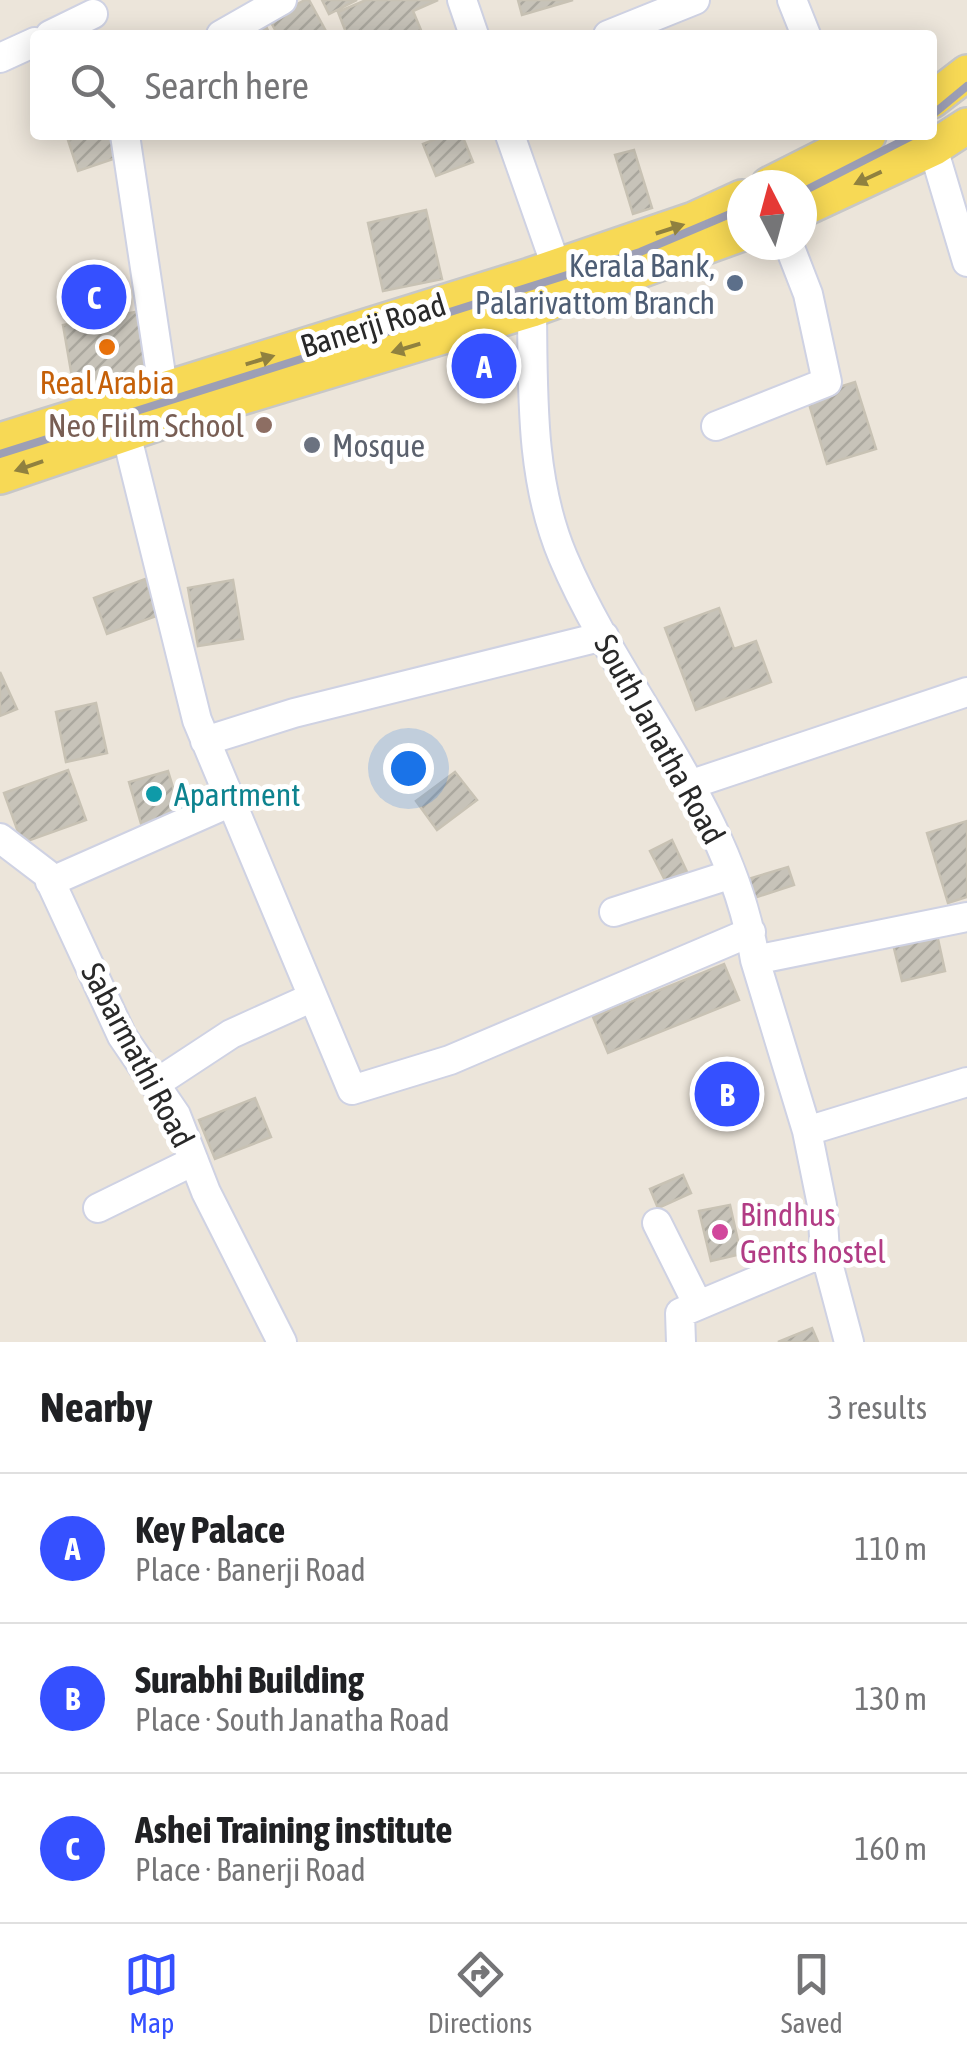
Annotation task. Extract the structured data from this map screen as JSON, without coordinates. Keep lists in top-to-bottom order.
{
  "streets": {
    "main road": ["Banerji Road"],
    "street": ["South Janatha Road", "Sabarmathi Road"]
  },
  "crossings": [
    ["Banerji Road", "South Janatha Road"]
  ],
  "places": [
    "Kerala Bank, Palarivattom Branch",
    "Real Arabia",
    "Neo FIilm School",
    "Mosque",
    "Apartment",
    "Bindhus Gents hostel"
  ],
  "north": "top",
  "page": {
    "search": "Search here",
    "pins": ["C", "A", "B"],
    "heading": ["Nearby", "3 results"],
    "list": [
      {
        "mark": "A",
        "name": "Key Palace",
        "note": "Place · Banerji Road",
        "value": "110 m"
      },
      {
        "mark": "B",
        "name": "Surabhi Building",
        "note": "Place · South Janatha Road",
        "value": "130 m"
      },
      {
        "mark": "C",
        "name": "Ashei Training institute",
        "note": "Place · Banerji Road",
        "value": "160 m"
      }
    ],
    "nav": ["Map", "Directions", "Saved"]
  }
}
